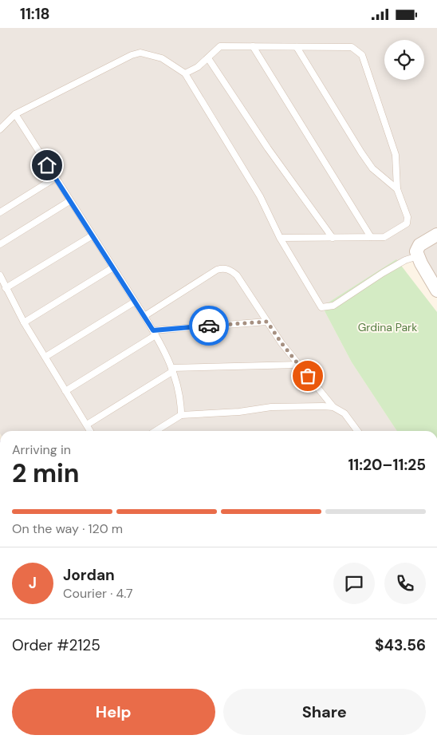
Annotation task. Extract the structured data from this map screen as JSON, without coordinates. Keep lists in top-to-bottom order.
{
  "parks": ["Grdina Park"],
  "page": {
    "status": "11:18",
    "heading": ["2 min", "Arriving in", "11:20–11:25"],
    "panel": [
      "Jordan",
      "Courier · 4.7",
      "Order #2125",
      "$43.56"
    ],
    "bar": "On the way · 120 m",
    "round": "J",
    "buttons": ["Help", "Share"]
  }
}
